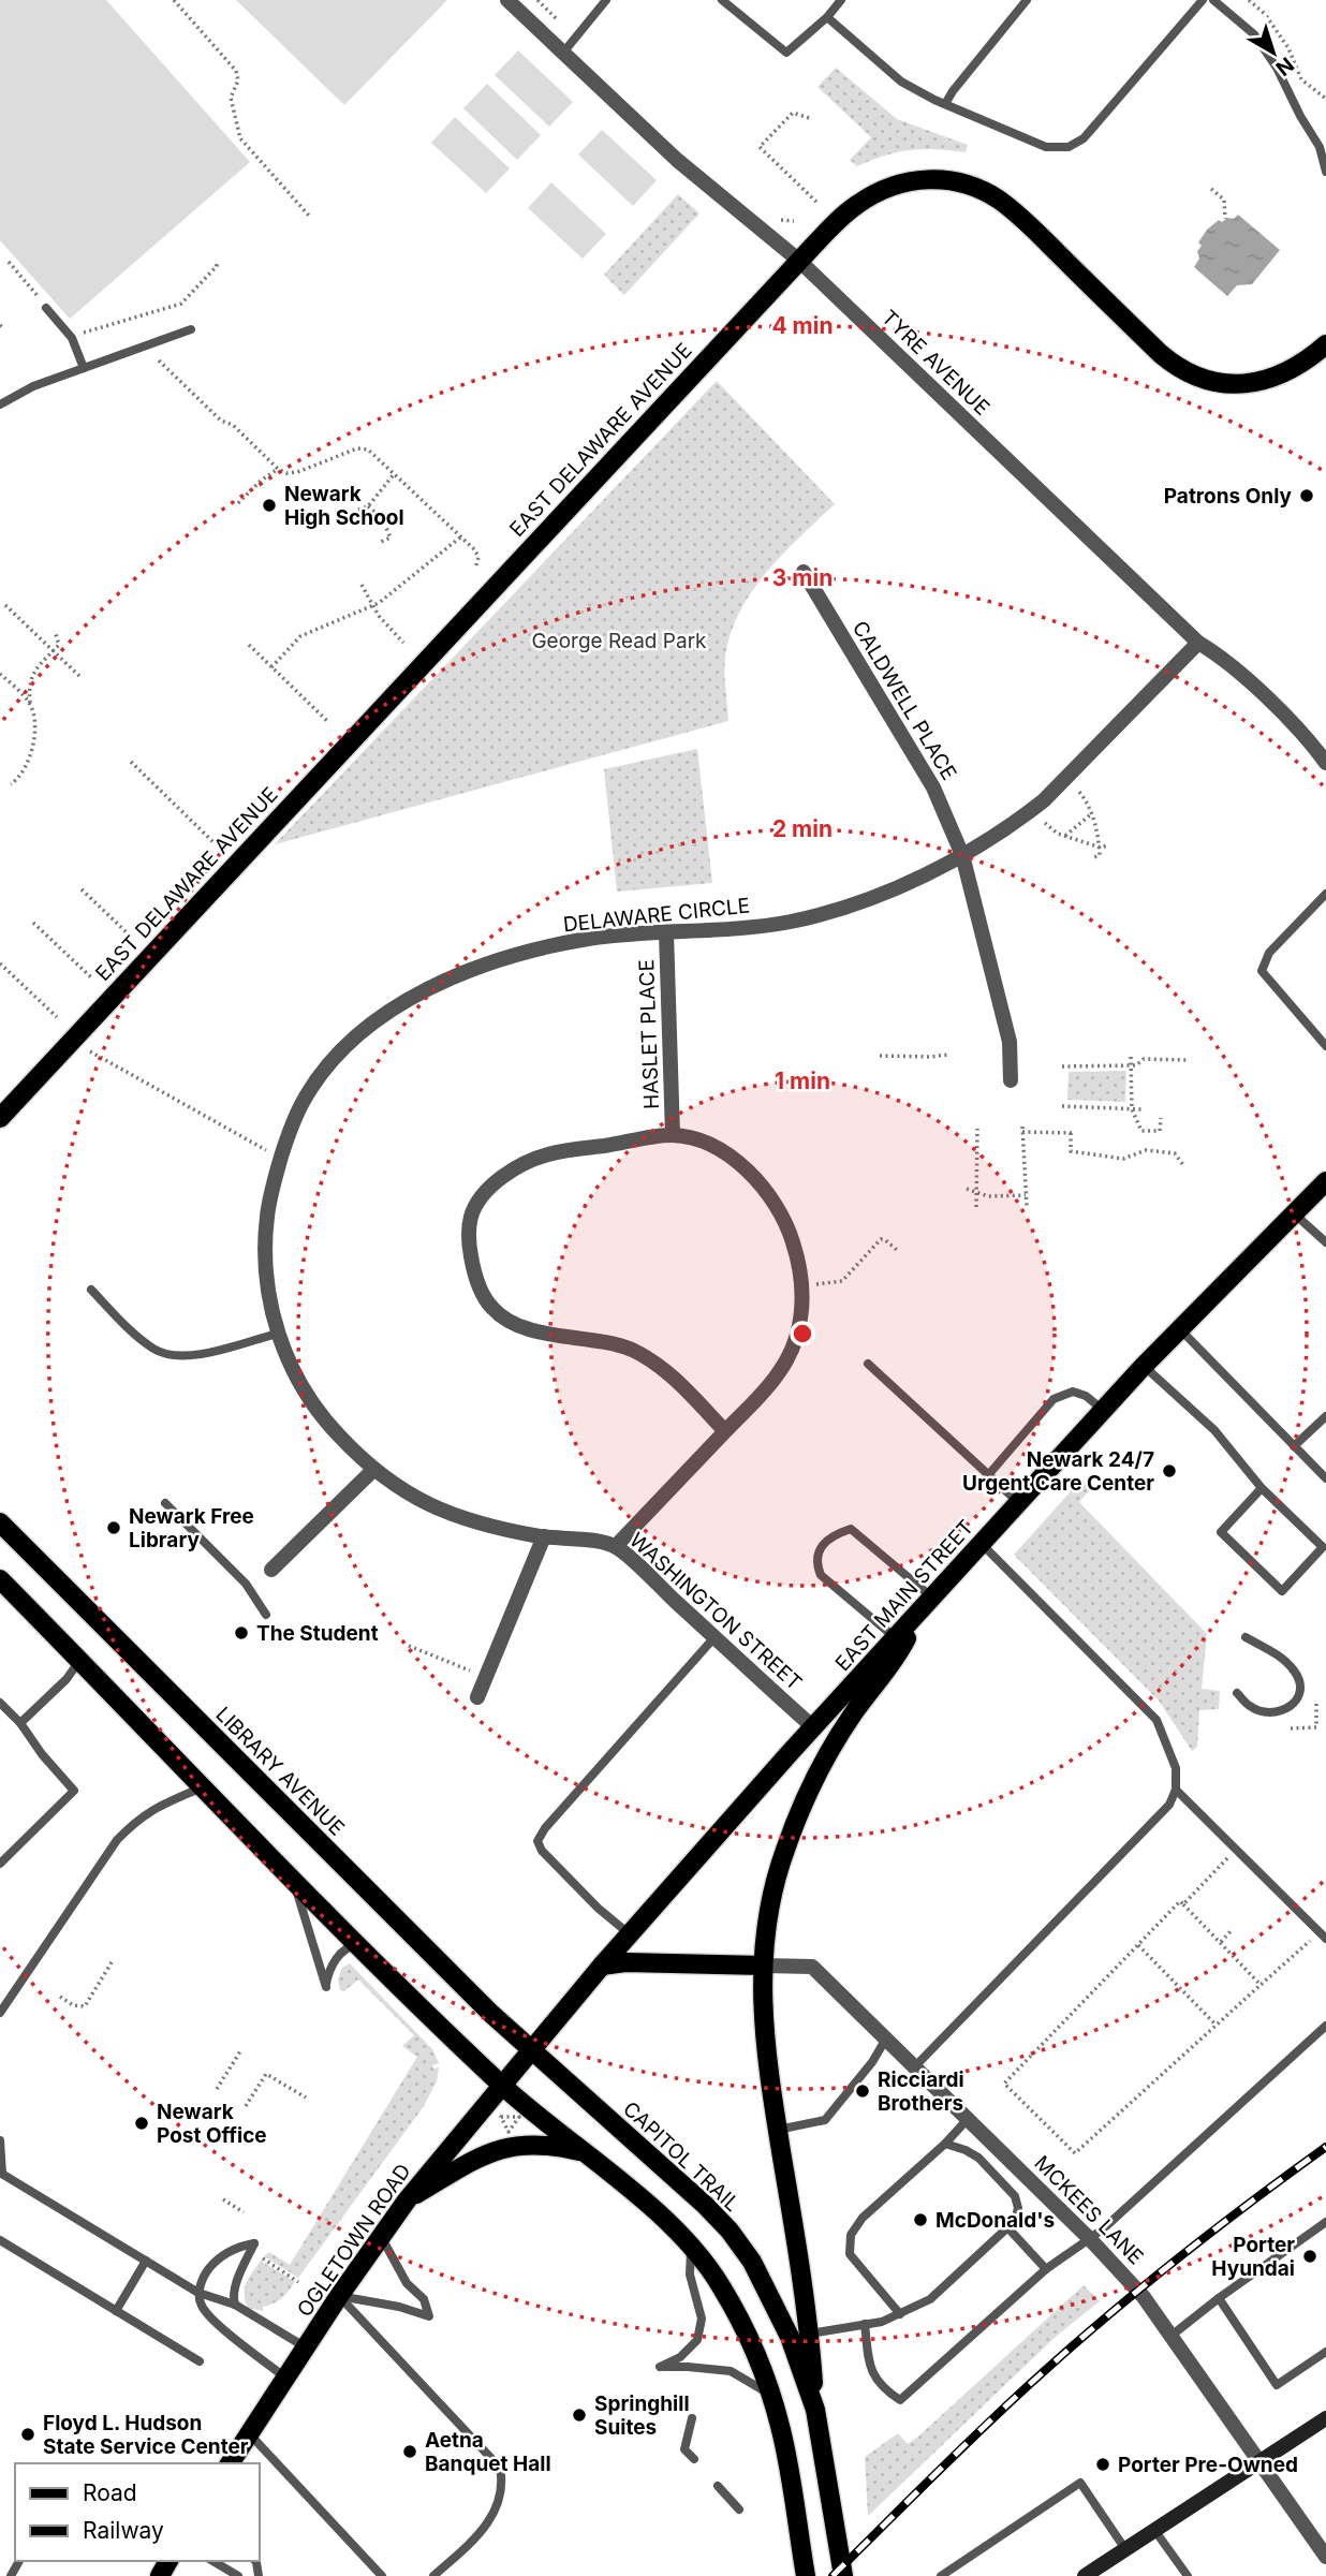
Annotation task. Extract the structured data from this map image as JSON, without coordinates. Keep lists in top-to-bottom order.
{
  "streets": {
    "main road": [
      "EAST DELAWARE AVENUE",
      "EAST MAIN STREET",
      "LIBRARY AVENUE",
      "CAPITOL TRAIL",
      "OGLETOWN ROAD"
    ],
    "street": [
      "TYRE AVENUE",
      "CALDWELL PLACE",
      "DELAWARE CIRCLE",
      "HASLET PLACE",
      "WASHINGTON STREET",
      "MCKEES LANE"
    ]
  },
  "crossings": [
    ["TYRE AVENUE", "EAST DELAWARE AVENUE"],
    ["TYRE AVENUE", "DELAWARE CIRCLE"],
    ["CALDWELL PLACE", "DELAWARE CIRCLE"],
    ["DELAWARE CIRCLE", "HASLET PLACE"],
    ["DELAWARE CIRCLE", "WASHINGTON STREET"],
    ["EAST MAIN STREET", "WASHINGTON STREET"],
    ["EAST MAIN STREET", "LIBRARY AVENUE"],
    ["EAST MAIN STREET", "CAPITOL TRAIL"],
    ["EAST MAIN STREET", "OGLETOWN ROAD"],
    ["LIBRARY AVENUE", "CAPITOL TRAIL"],
    ["LIBRARY AVENUE", "OGLETOWN ROAD"],
    ["CAPITOL TRAIL", "OGLETOWN ROAD"]
  ],
  "parks": ["George Read Park"],
  "places": [
    "Patrons Only",
    "Newark High School",
    "Newark 24/7 Urgent Care Center",
    "Newark Free Library",
    "The Student",
    "Ricciardi Brothers",
    "Newark Post Office",
    "McDonald's",
    "Porter Hyundai",
    "Springhill Suites",
    "Floyd L. Hudson State Service Center",
    "Aetna Banquet Hall",
    "Porter Pre-Owned"
  ],
  "legend": ["Road", "Railway"],
  "north": "bottom right",
  "rings": [
    "4 min",
    "3 min",
    "2 min",
    "1 min"
  ]
}
